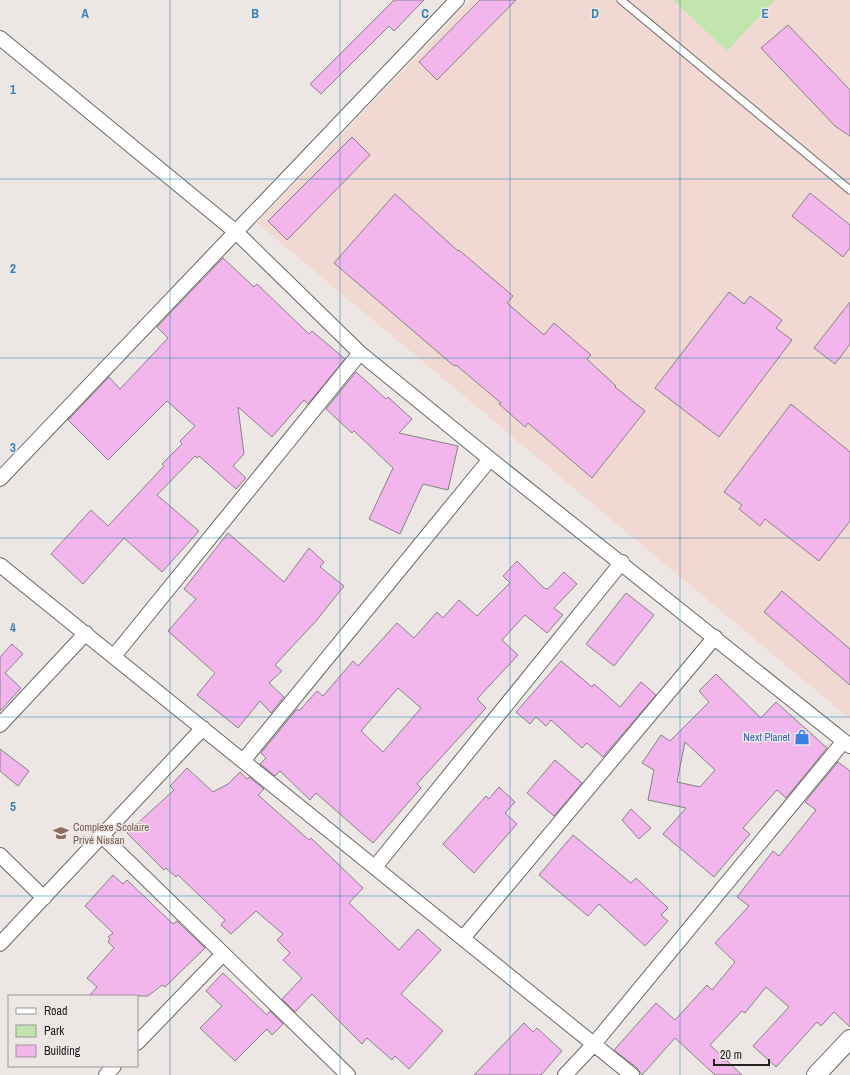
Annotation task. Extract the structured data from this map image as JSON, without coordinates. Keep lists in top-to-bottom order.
{
  "places": {
    "shop": ["Next Planet"],
    "school or university": ["Complexe Scolaire Privé Nissan"]
  },
  "legend": ["Road", "Park", "Building"],
  "scale_bar": "20 m",
  "grid": {
    "columns": [
      "A",
      "B",
      "C",
      "D",
      "E"
    ],
    "rows": [
      "1",
      "2",
      "3",
      "4",
      "5"
    ]
  }
}
